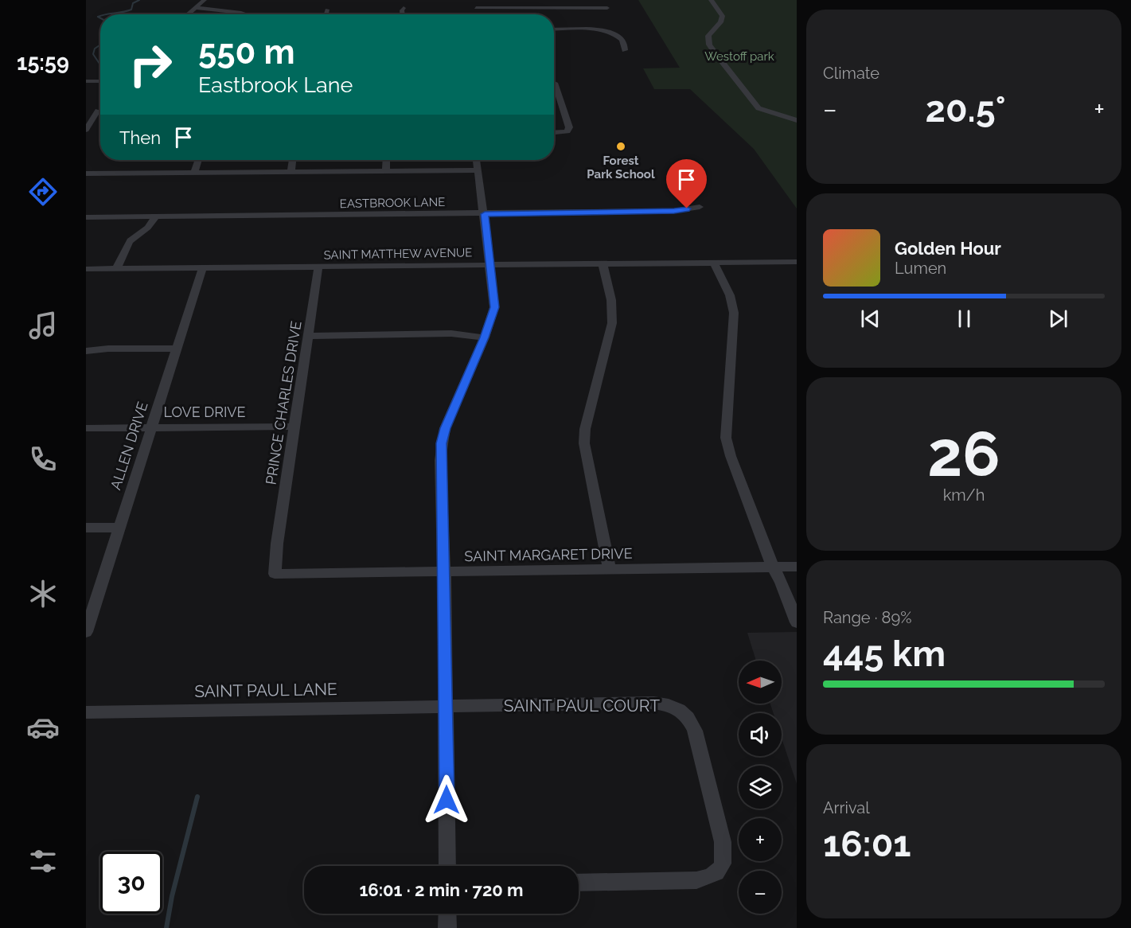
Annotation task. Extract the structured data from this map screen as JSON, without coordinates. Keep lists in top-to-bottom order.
{
  "streets": {
    "street": [
      "EASTBROOK LANE",
      "SAINT MATTHEW AVENUE",
      "PRINCE CHARLES DRIVE",
      "LOVE DRIVE",
      "ALLEN DRIVE",
      "SAINT MARGARET DRIVE",
      "SAINT PAUL LANE",
      "SAINT PAUL COURT"
    ]
  },
  "crossings": [
    ["SAINT MATTHEW AVENUE", "PRINCE CHARLES DRIVE"],
    ["SAINT MATTHEW AVENUE", "ALLEN DRIVE"],
    ["PRINCE CHARLES DRIVE", "LOVE DRIVE"],
    ["PRINCE CHARLES DRIVE", "SAINT MARGARET DRIVE"],
    ["LOVE DRIVE", "ALLEN DRIVE"],
    ["SAINT PAUL LANE", "SAINT PAUL COURT"]
  ],
  "parks": ["Westoff park"],
  "places": ["Forest Park School"],
  "north": "left",
  "page": {
    "tabs": "15:59",
    "tile": [
      "Climate",
      ["26", "km/h"],
      ["Range · 89%", "445 km"],
      ["Arrival", "16:01"]
    ],
    "turn": ["550 m", "Eastbrook Lane"],
    "heat": ["−", "20.5°", "+"],
    "then": "Then",
    "song": ["Golden Hour", "Lumen"],
    "map_buttons": ["+", "−"],
    "limit": "30",
    "trip": "16:01 · 2 min · 720 m"
  }
}
